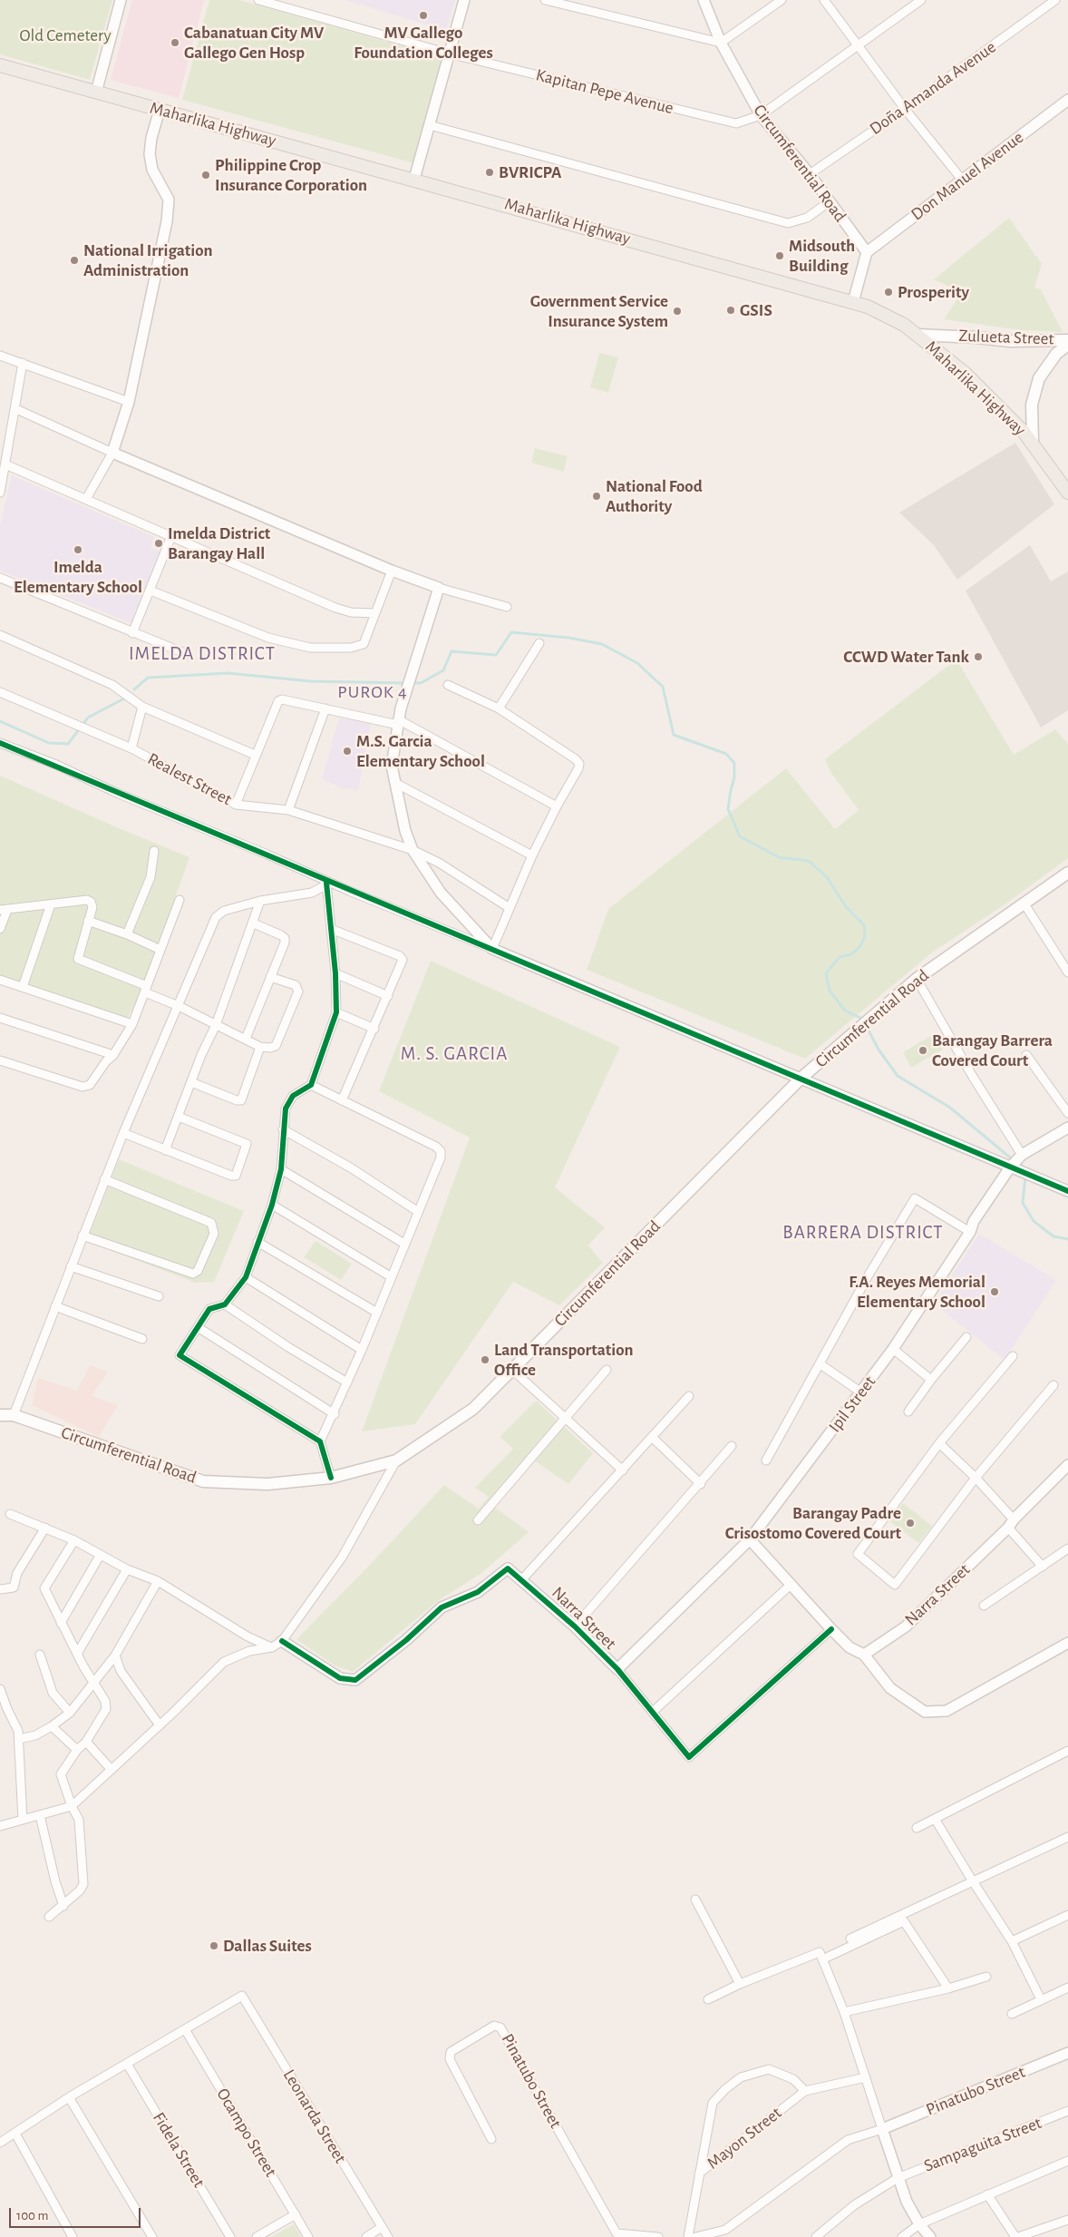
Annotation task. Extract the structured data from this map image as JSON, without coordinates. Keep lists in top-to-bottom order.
{
  "streets": {
    "main road": ["Maharlika Highway", "Circumferential Road", "Zulueta Street"],
    "street": [
      "Doña Amanda Avenue",
      "Kapitan Pepe Avenue",
      "Don Manuel Avenue",
      "Realest Street",
      "Ipil Street",
      "Narra Street",
      "Pinatubo Street",
      "Leonarda Street",
      "Ocampo Street",
      "Mayon Street",
      "Sampaguita Street",
      "Fidela Street"
    ]
  },
  "crossings": [
    ["Doña Amanda Avenue", "Circumferential Road"],
    ["Kapitan Pepe Avenue", "Circumferential Road"],
    ["Maharlika Highway", "Zulueta Street"],
    ["Circumferential Road", "Don Manuel Avenue"],
    ["Ipil Street", "Narra Street"],
    ["Leonarda Street", "Ocampo Street"]
  ],
  "districts": [
    "IMELDA DISTRICT",
    "PUROK 4",
    "M. S. GARCIA",
    "BARRERA DISTRICT"
  ],
  "parks": ["Old Cemetery"],
  "places": [
    "MV Gallego Foundation Colleges",
    "Cabanatuan City MV Gallego Gen Hosp",
    "BVRICPA",
    "Philippine Crop Insurance Corporation",
    "Midsouth Building",
    "National Irrigation Administration",
    "Prosperity",
    "GSIS",
    "Government Service Insurance System",
    "National Food Authority",
    "Imelda District Barangay Hall",
    "Imelda Elementary School",
    "CCWD Water Tank",
    "M.S. Garcia Elementary School",
    "Barangay Barrera Covered Court",
    "F.A. Reyes Memorial Elementary School",
    "Land Transportation Office",
    "Barangay Padre Crisostomo Covered Court",
    "Dallas Suites"
  ],
  "scale_bar": "100 m"
}
